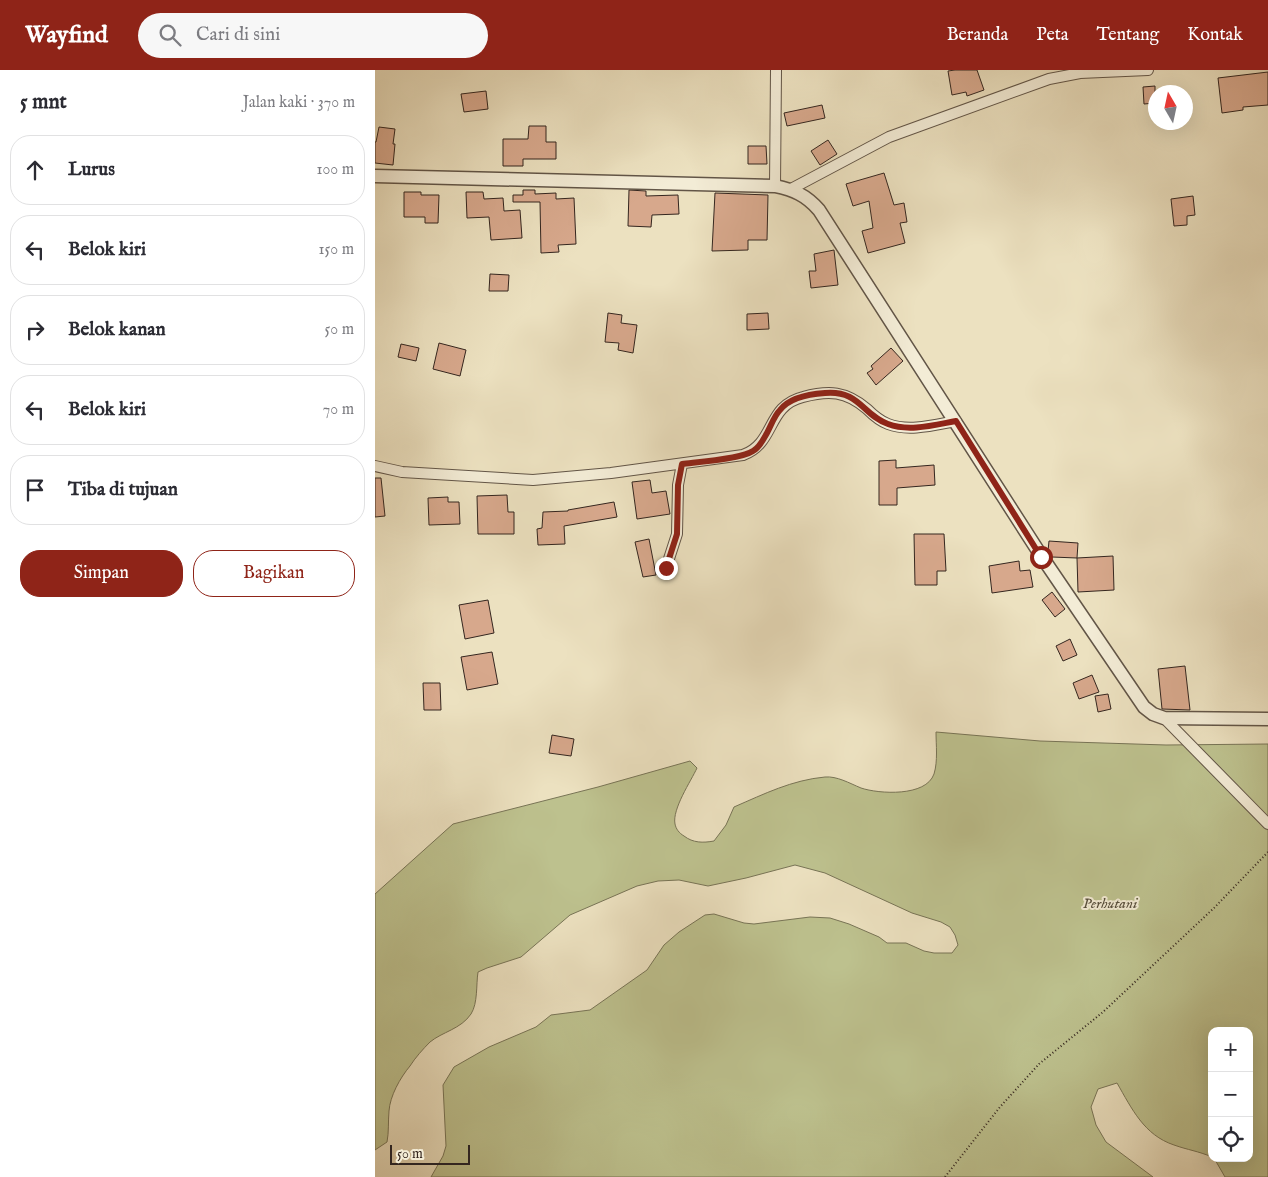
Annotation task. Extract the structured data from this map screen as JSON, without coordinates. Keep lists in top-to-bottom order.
{
  "parks": ["Perhutani"],
  "scale_bar": "50 m",
  "north": "top",
  "page": {
    "header": "Wayfind",
    "search": "Cari di sini",
    "nav": [
      "Beranda",
      "Peta",
      "Tentang",
      "Kontak"
    ],
    "heading": ["5 mnt", "Jalan kaki · 370 m"],
    "list": [
      ["Lurus", "100 m"],
      ["Belok kiri", "150 m"],
      ["Belok kanan", "50 m"],
      ["Belok kiri", "70 m"],
      "Tiba di tujuan"
    ],
    "buttons": ["Simpan", "Bagikan"],
    "map_buttons": ["+", "−"],
    "scale": "50 m"
  }
}
